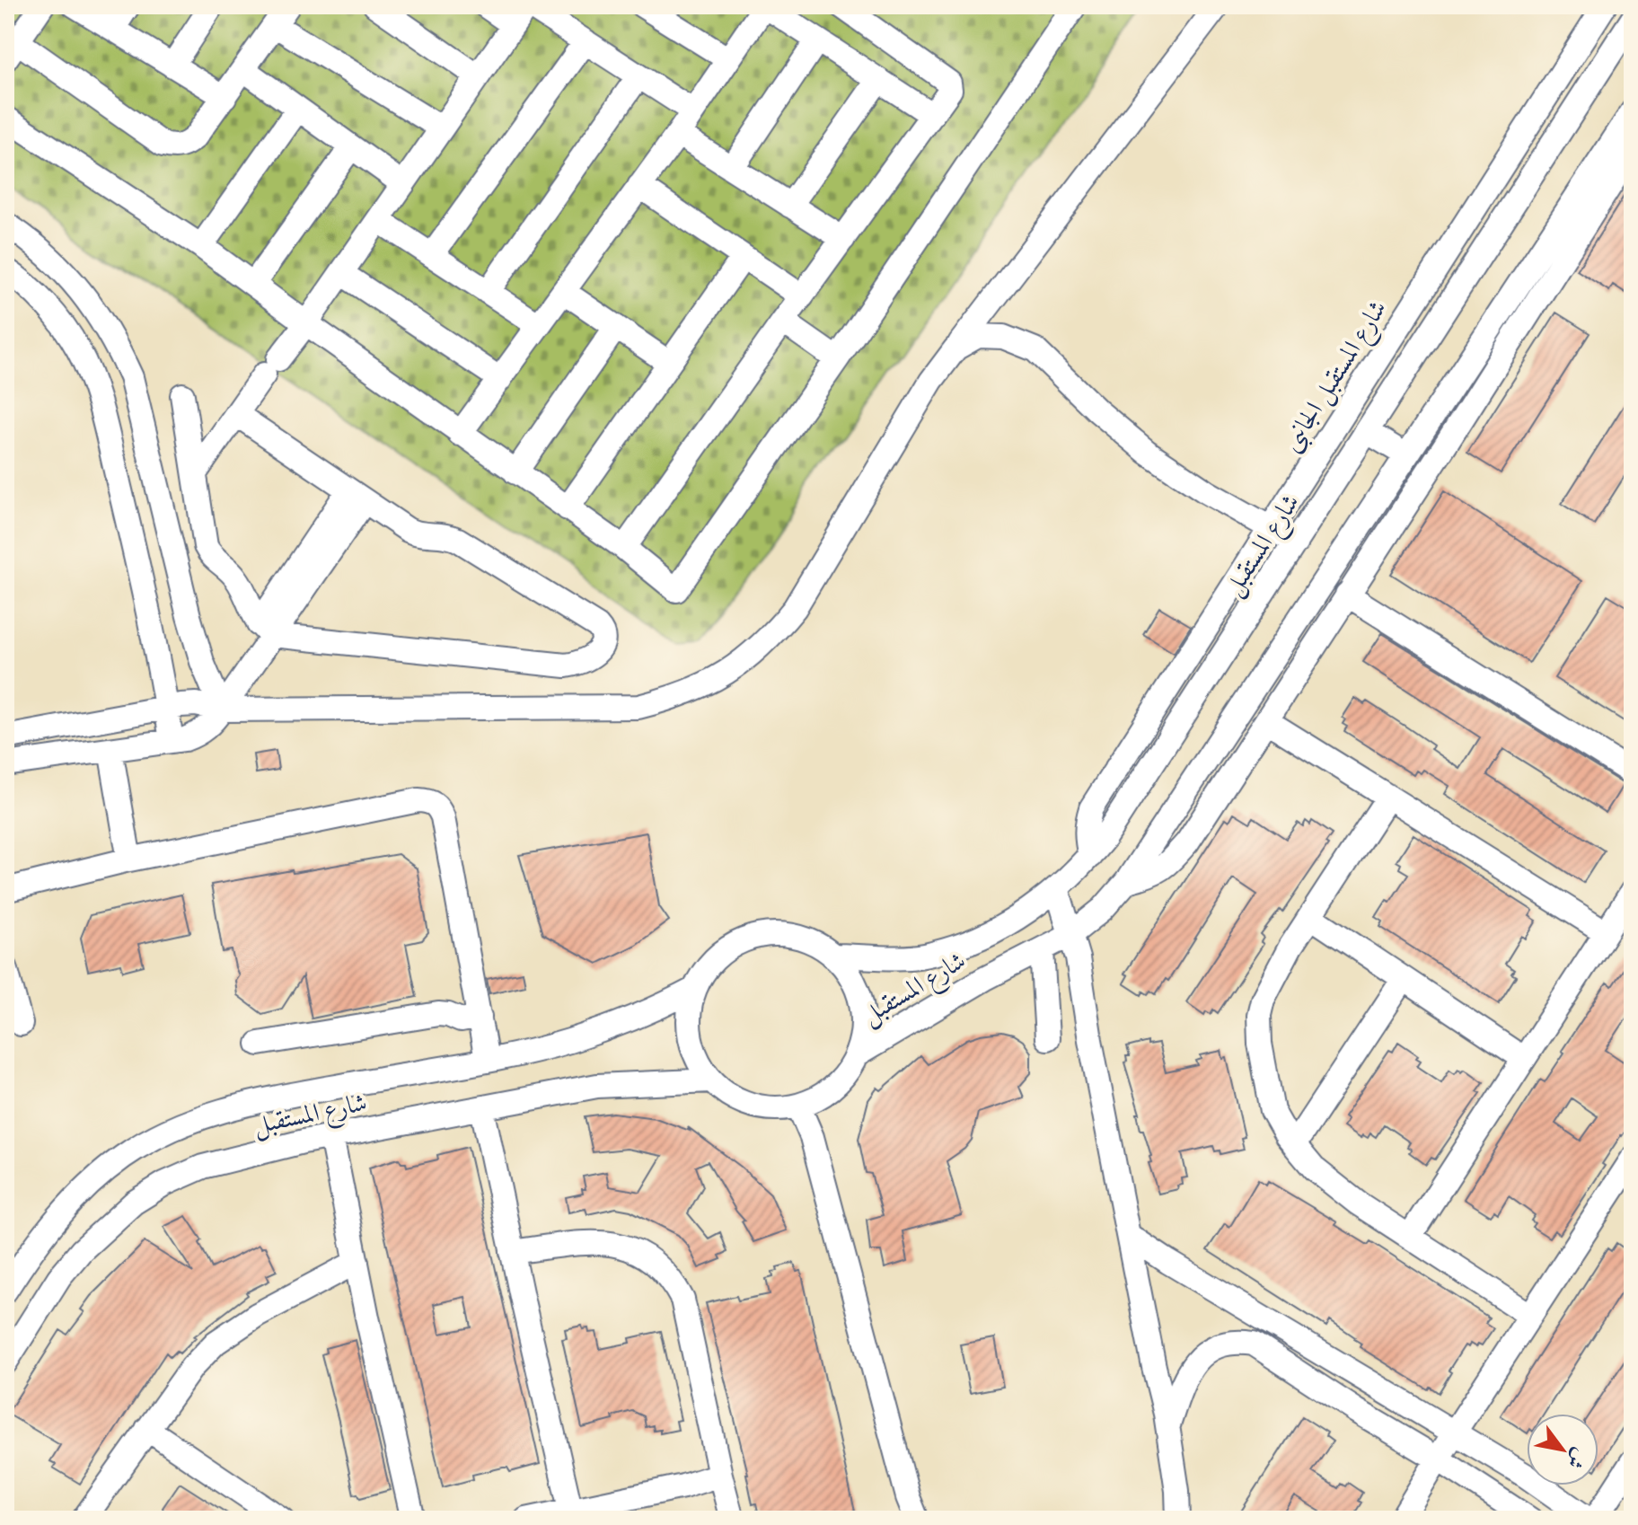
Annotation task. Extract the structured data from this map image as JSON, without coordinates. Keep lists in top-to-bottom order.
{
  "streets": {
    "street": ["شارع المستقبل الجانبى", "شارع المستقبل"]
  },
  "crossings": [
    ["شارع المستقبل الجانبى", "شارع المستقبل"]
  ],
  "north": "bottom right"
}
